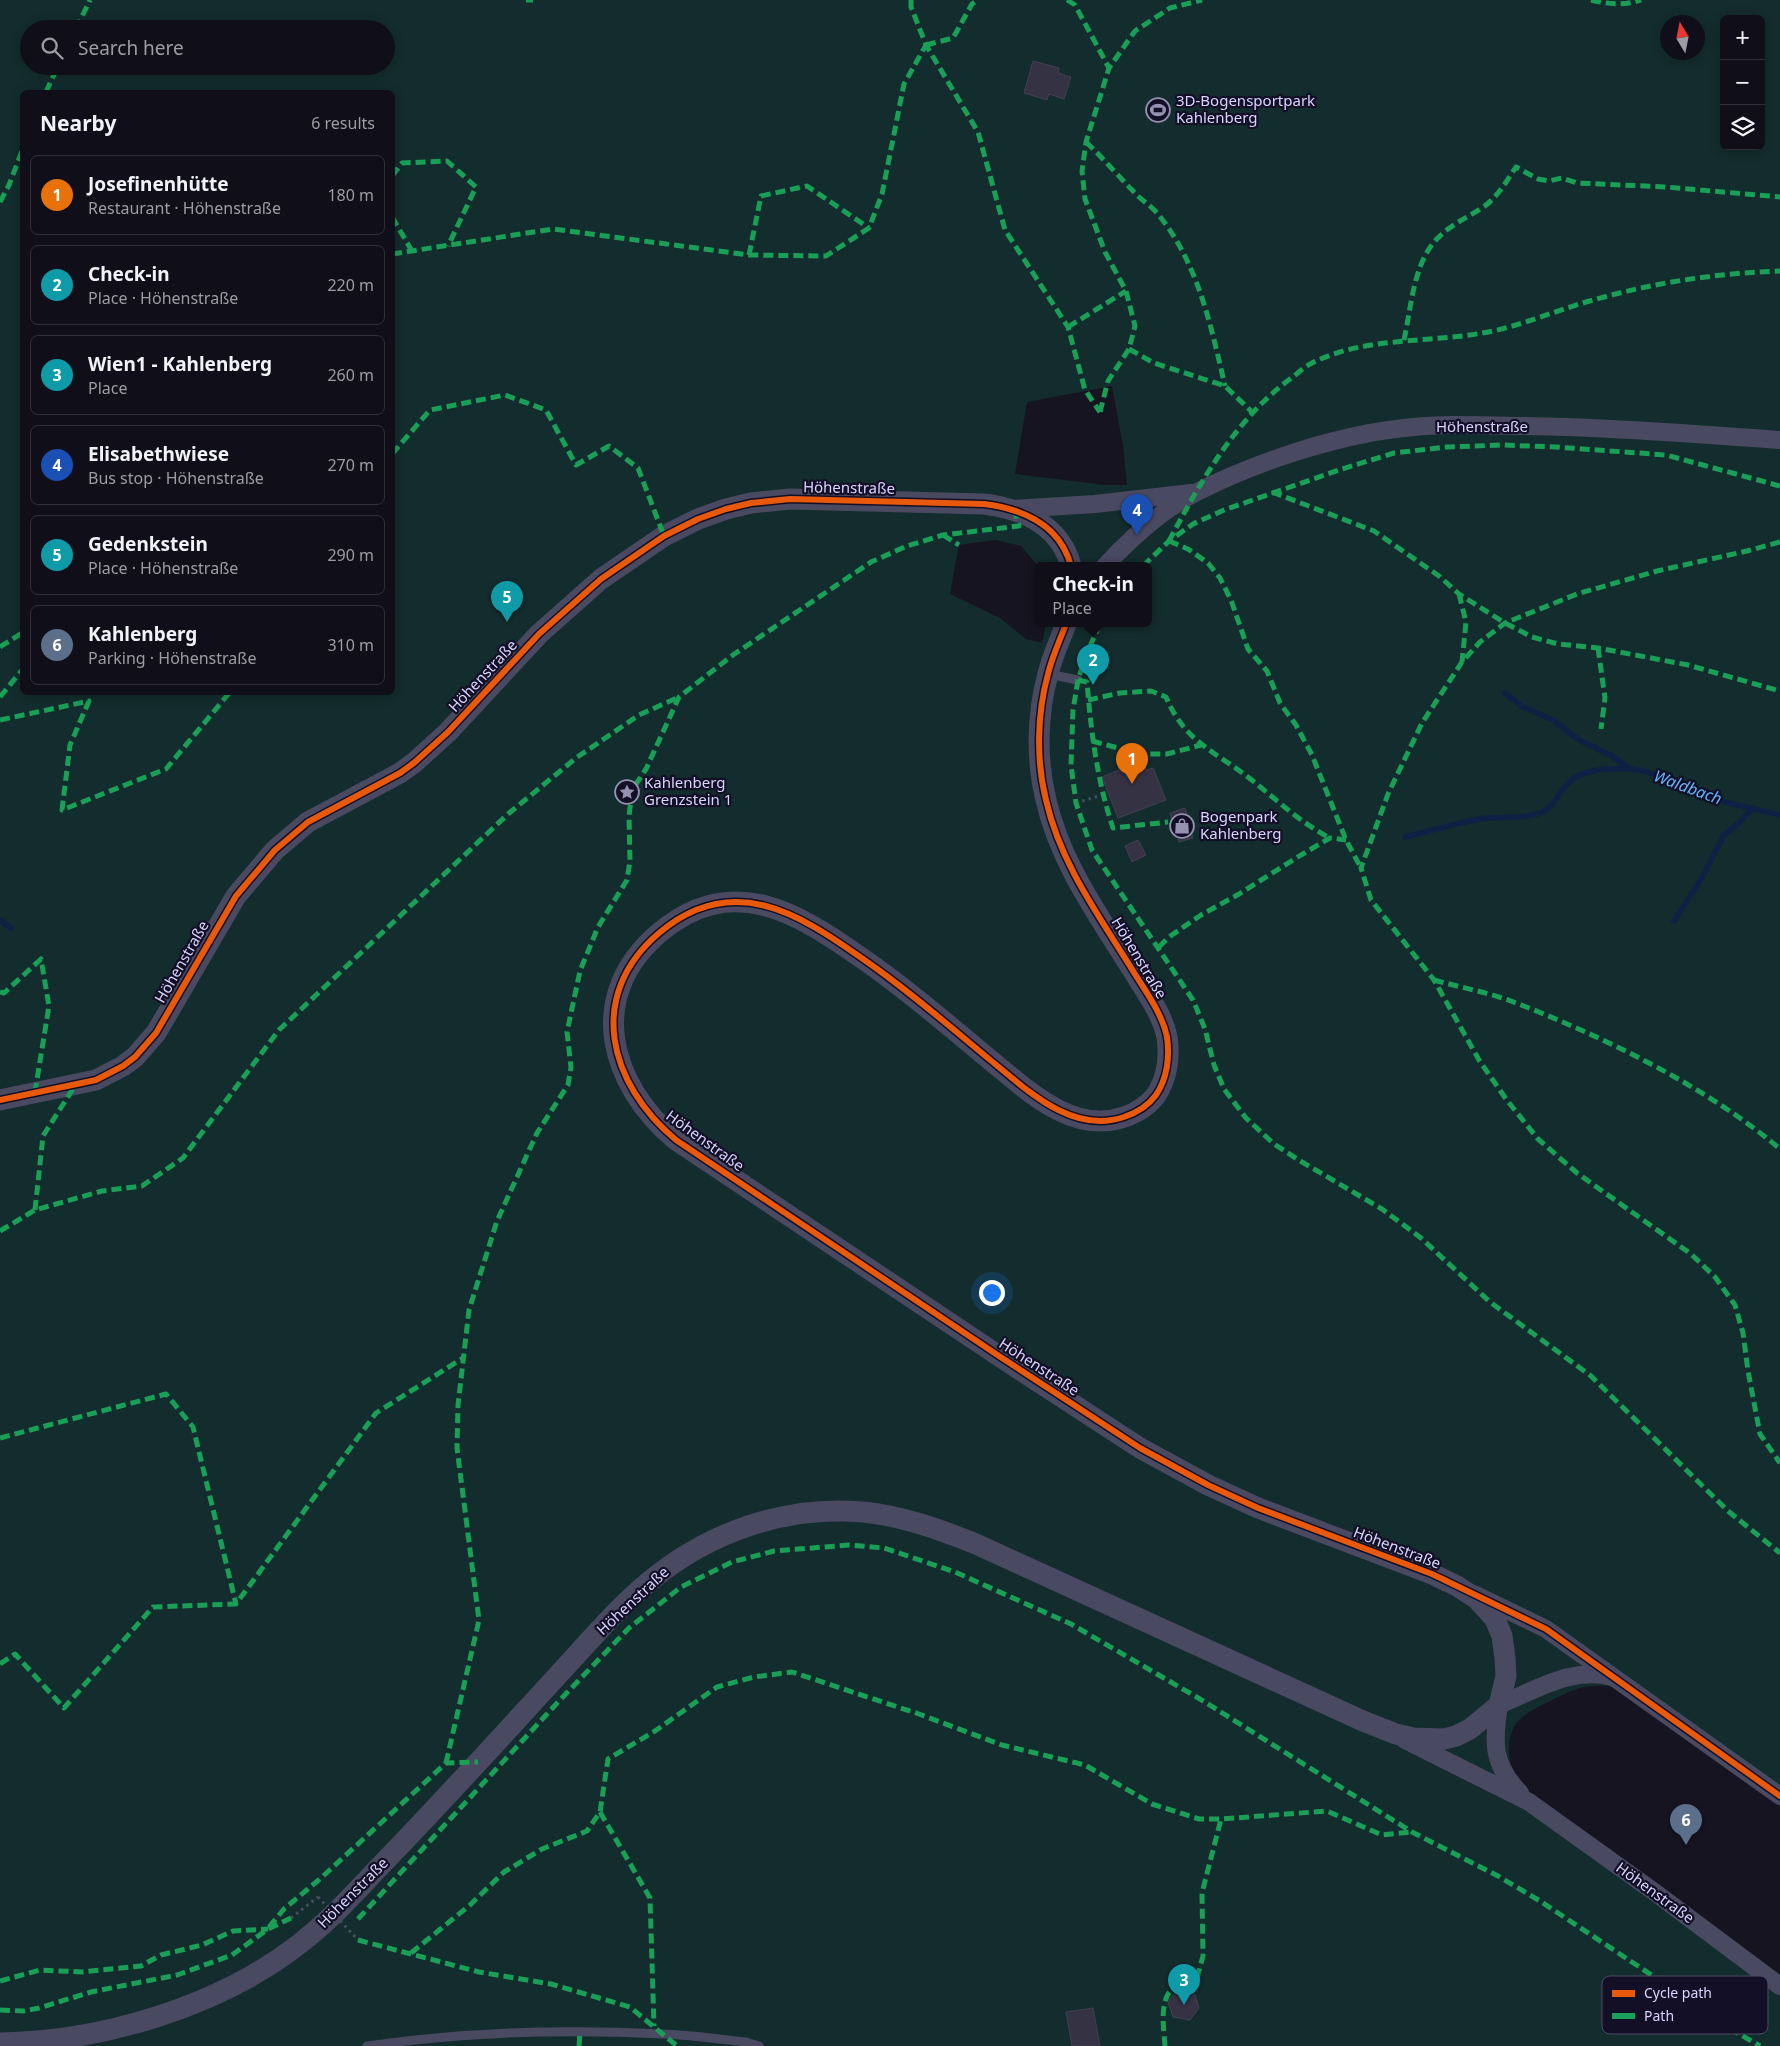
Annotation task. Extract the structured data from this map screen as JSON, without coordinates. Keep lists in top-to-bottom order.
{
  "streets": {
    "street": ["Höhenstraße"]
  },
  "water": ["Waldbach"],
  "places": {
    "sports": ["3D-Bogensportpark Kahlenberg"],
    "place": ["Kahlenberg Grenzstein 1"],
    "shop": ["Bogenpark Kahlenberg"]
  },
  "legend": ["Cycle path", "Path"],
  "north": "top",
  "page": {
    "map_buttons": ["+", "−"],
    "search": "Search here",
    "heading": ["Nearby", "6 results"],
    "list": [
      {
        "mark": "1",
        "name": "Josefinenhütte",
        "note": "Restaurant · Höhenstraße",
        "value": "180 m"
      },
      {
        "mark": "2",
        "name": "Check-in",
        "note": "Place · Höhenstraße",
        "value": "220 m"
      },
      {
        "mark": "3",
        "name": "Wien1 - Kahlenberg",
        "note": "Place",
        "value": "260 m"
      },
      {
        "mark": "4",
        "name": "Elisabethwiese",
        "note": "Bus stop · Höhenstraße",
        "value": "270 m"
      },
      {
        "mark": "5",
        "name": "Gedenkstein",
        "note": "Place · Höhenstraße",
        "value": "290 m"
      },
      {
        "mark": "6",
        "name": "Kahlenberg",
        "note": "Parking · Höhenstraße",
        "value": "310 m"
      }
    ],
    "pins": [
      "4",
      "5",
      "2",
      "1",
      "6",
      "3"
    ],
    "popup": ["Check-in", "Place"]
  }
}
